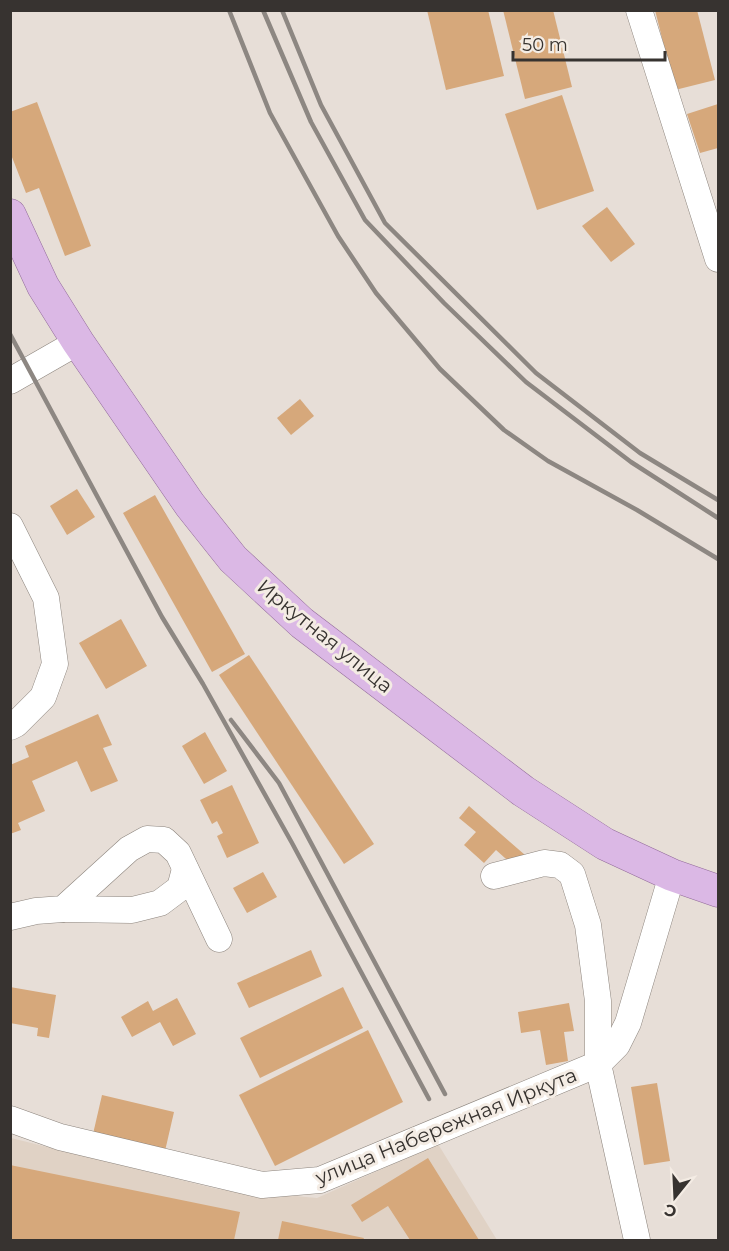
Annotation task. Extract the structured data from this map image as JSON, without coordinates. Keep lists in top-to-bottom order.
{
  "streets": {
    "main road": ["Иркутная улица"],
    "street": ["улица Набережная Иркута"]
  },
  "crossings": [
    ["Иркутная улица", "улица Набережная Иркута"]
  ],
  "scale_bar": "50 m",
  "north": "bottom"
}
